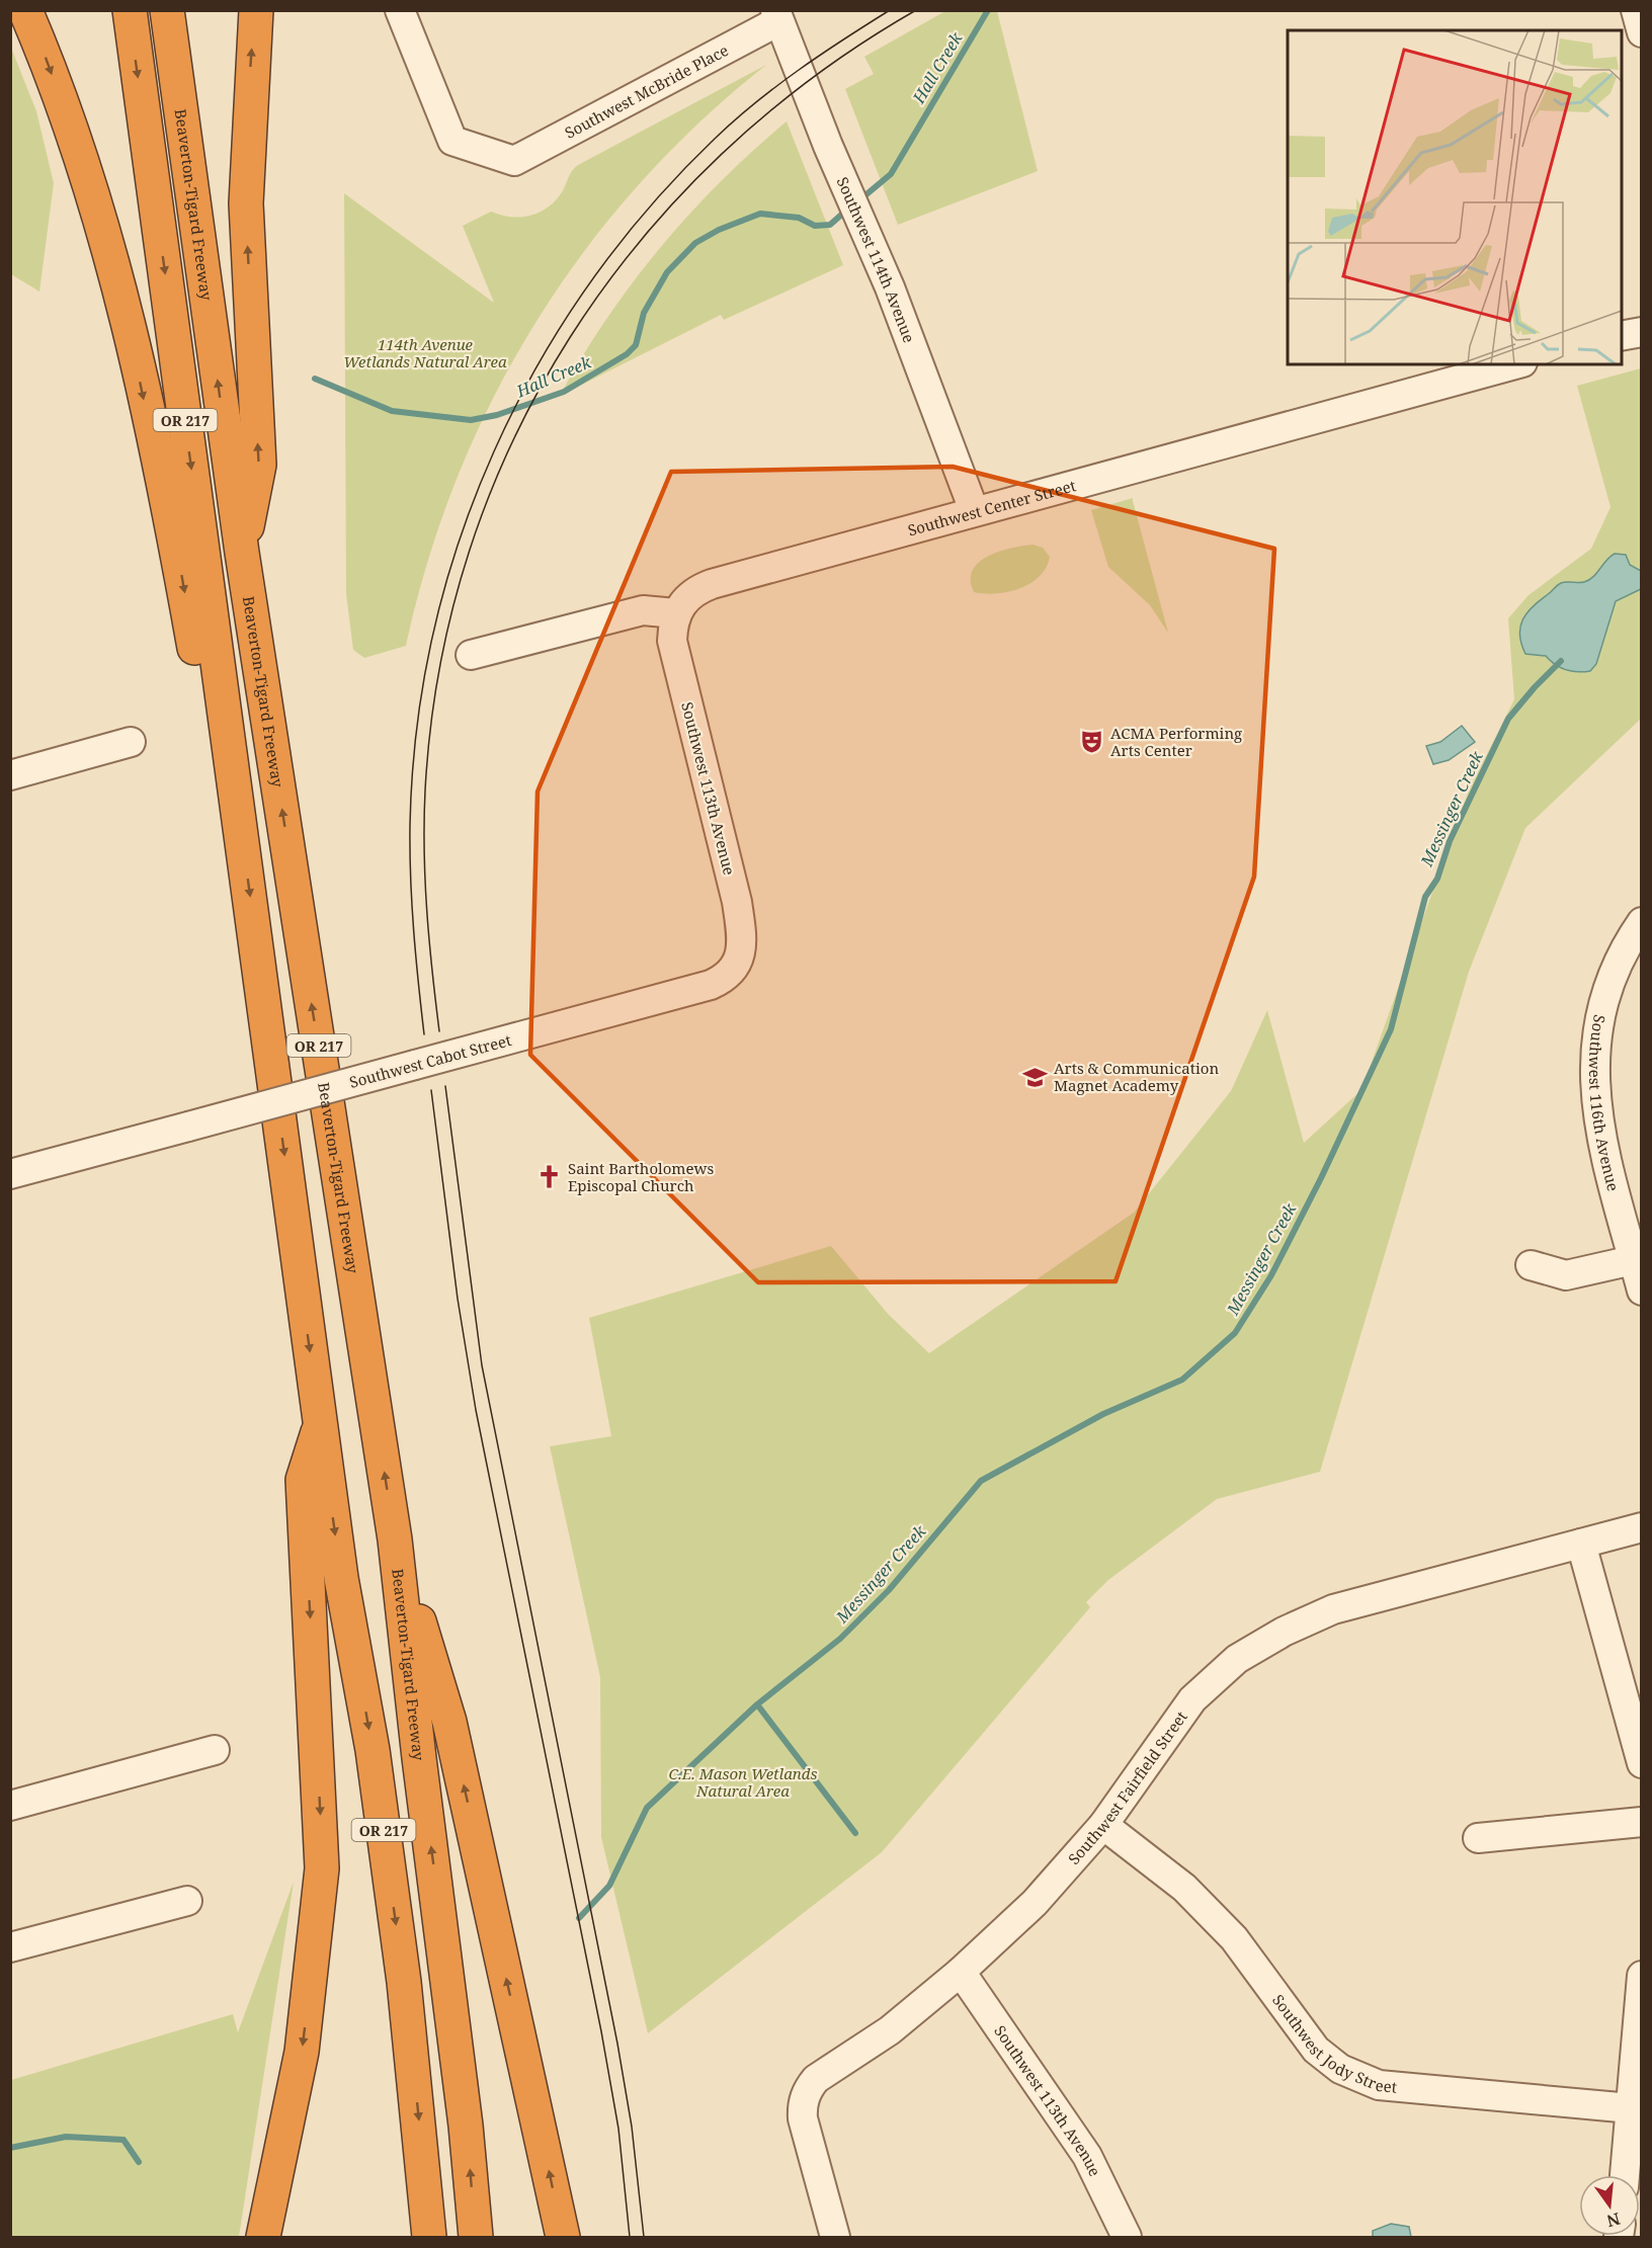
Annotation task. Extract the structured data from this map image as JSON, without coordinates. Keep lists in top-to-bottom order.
{
  "streets": {
    "highway": ["Beaverton-Tigard Freeway", "OR 217"],
    "street": [
      "Southwest McBride Place",
      "Southwest 114th Avenue",
      "Southwest Center Street",
      "Southwest 113th Avenue",
      "Southwest Cabot Street",
      "Southwest 116th Avenue",
      "Southwest Fairfield Street",
      "Southwest Jody Street"
    ]
  },
  "crossings": [
    ["Southwest McBride Place", "Southwest 114th Avenue"],
    ["Southwest 114th Avenue", "Southwest Center Street"],
    ["Southwest Center Street", "Southwest 113th Avenue"],
    ["Southwest 113th Avenue", "Southwest Cabot Street"],
    ["Southwest 113th Avenue", "Southwest Fairfield Street"],
    ["Southwest Fairfield Street", "Southwest Jody Street"]
  ],
  "water": ["Hall Creek", "Messinger Creek"],
  "parks": ["114th Avenue Wetlands Natural Area", "C.E. Mason Wetlands Natural Area"],
  "places": {
    "theatre": ["ACMA Performing Arts Center"],
    "school or university": ["Arts & Communication Magnet Academy"],
    "church": ["Saint Bartholomews Episcopal Church"]
  },
  "north": "bottom"
}
